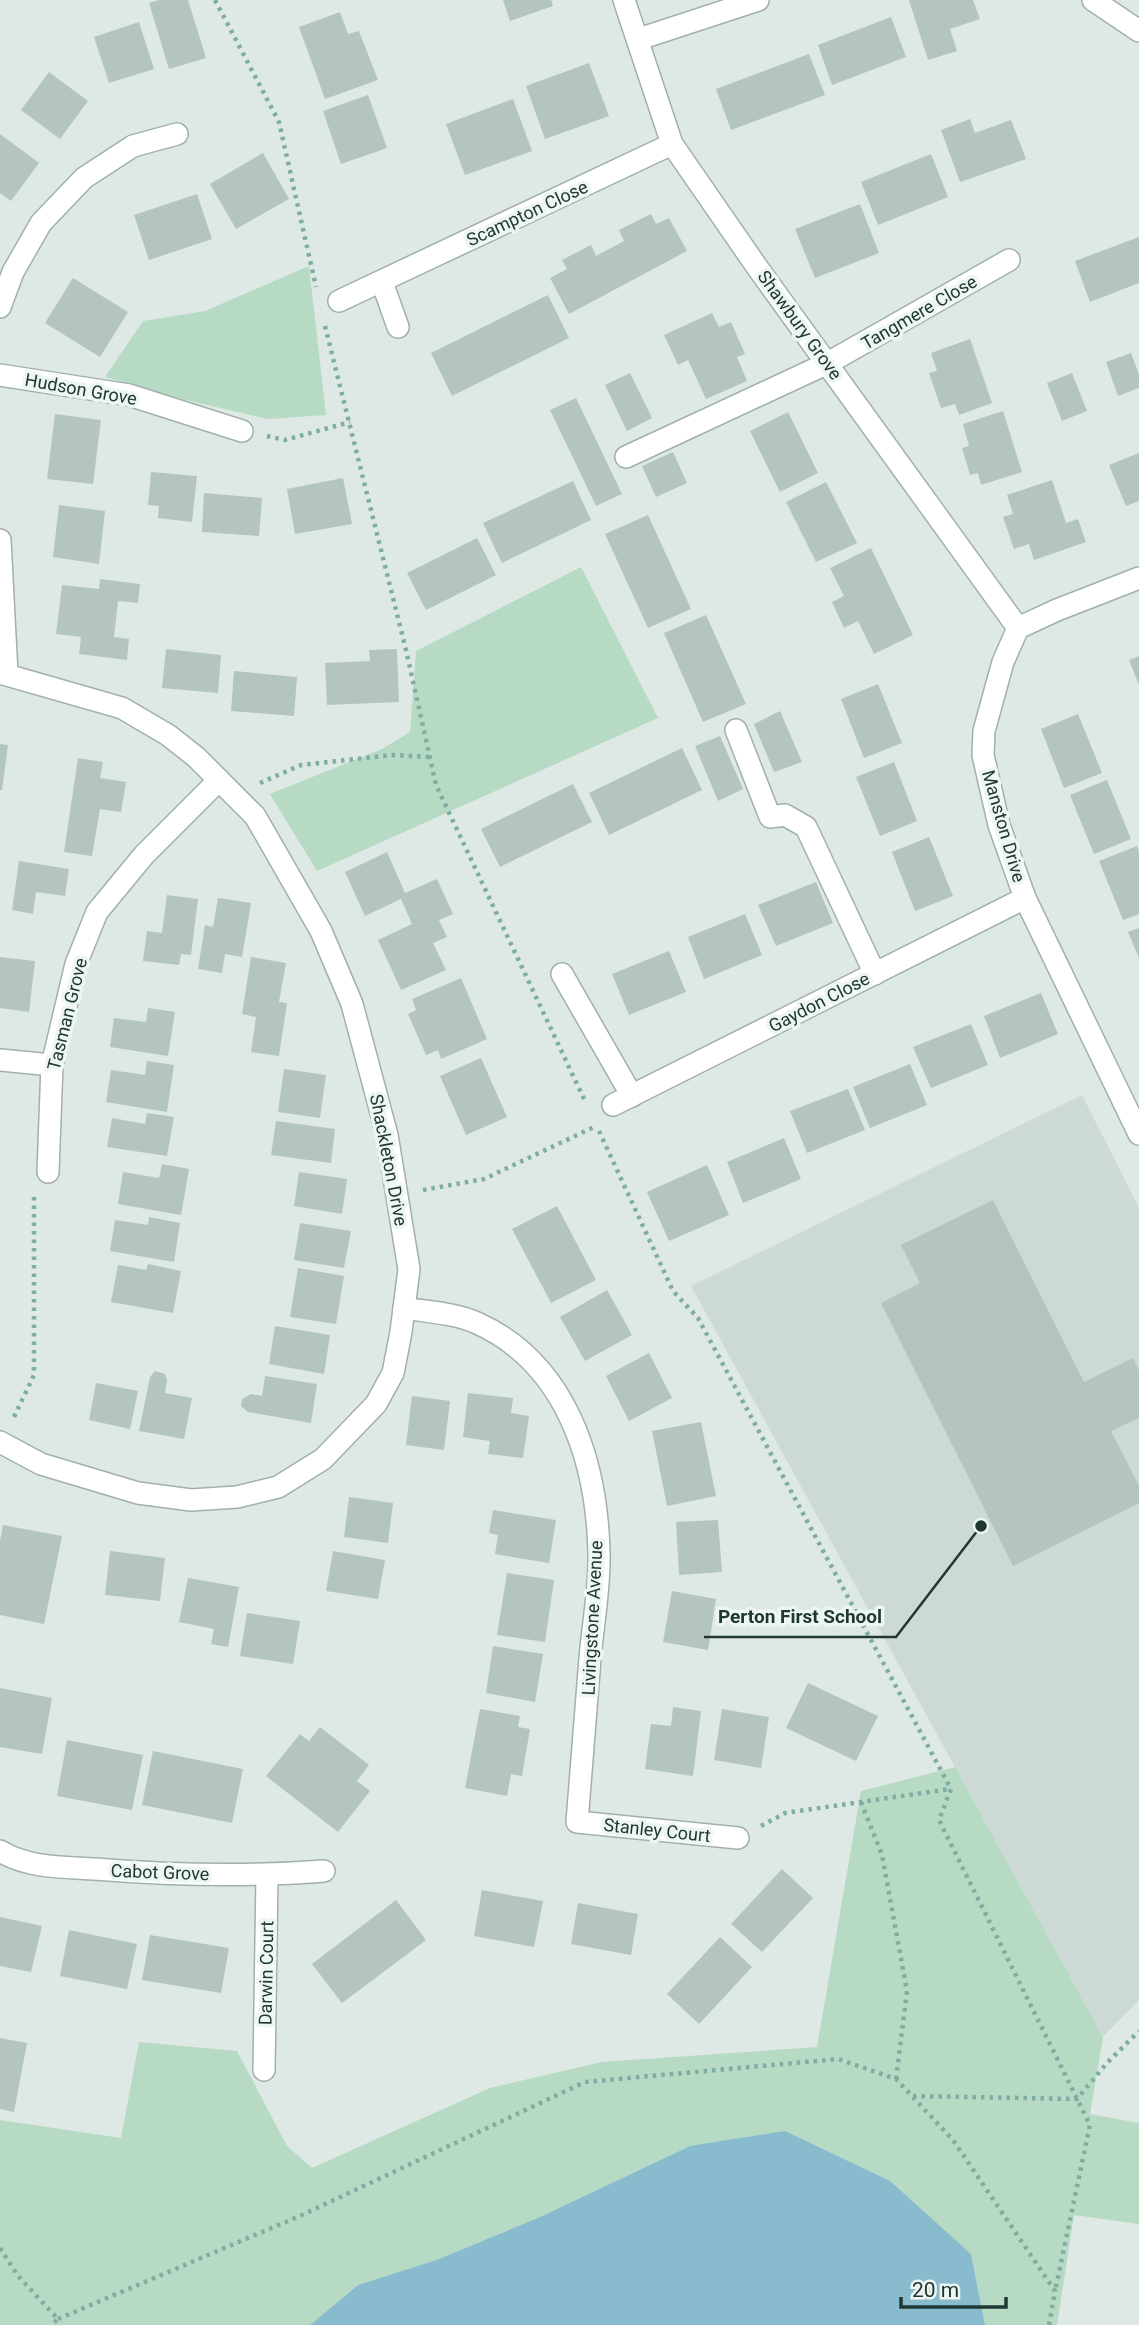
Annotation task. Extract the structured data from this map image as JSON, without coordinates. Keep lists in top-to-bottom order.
{
  "streets": {
    "street": [
      "Scampton Close",
      "Tangmere Close",
      "Shawbury Grove",
      "Hudson Grove",
      "Manston Drive",
      "Gaydon Close",
      "Tasman Grove",
      "Shackleton Drive",
      "Livingstone Avenue",
      "Stanley Court",
      "Cabot Grove",
      "Darwin Court"
    ]
  },
  "crossings": [
    ["Scampton Close", "Shawbury Grove"],
    ["Tangmere Close", "Shawbury Grove"],
    ["Shawbury Grove", "Manston Drive"],
    ["Manston Drive", "Gaydon Close"],
    ["Tasman Grove", "Shackleton Drive"],
    ["Shackleton Drive", "Livingstone Avenue"],
    ["Livingstone Avenue", "Stanley Court"],
    ["Cabot Grove", "Darwin Court"]
  ],
  "places": ["Perton First School"],
  "scale_bar": "20 m"
}
